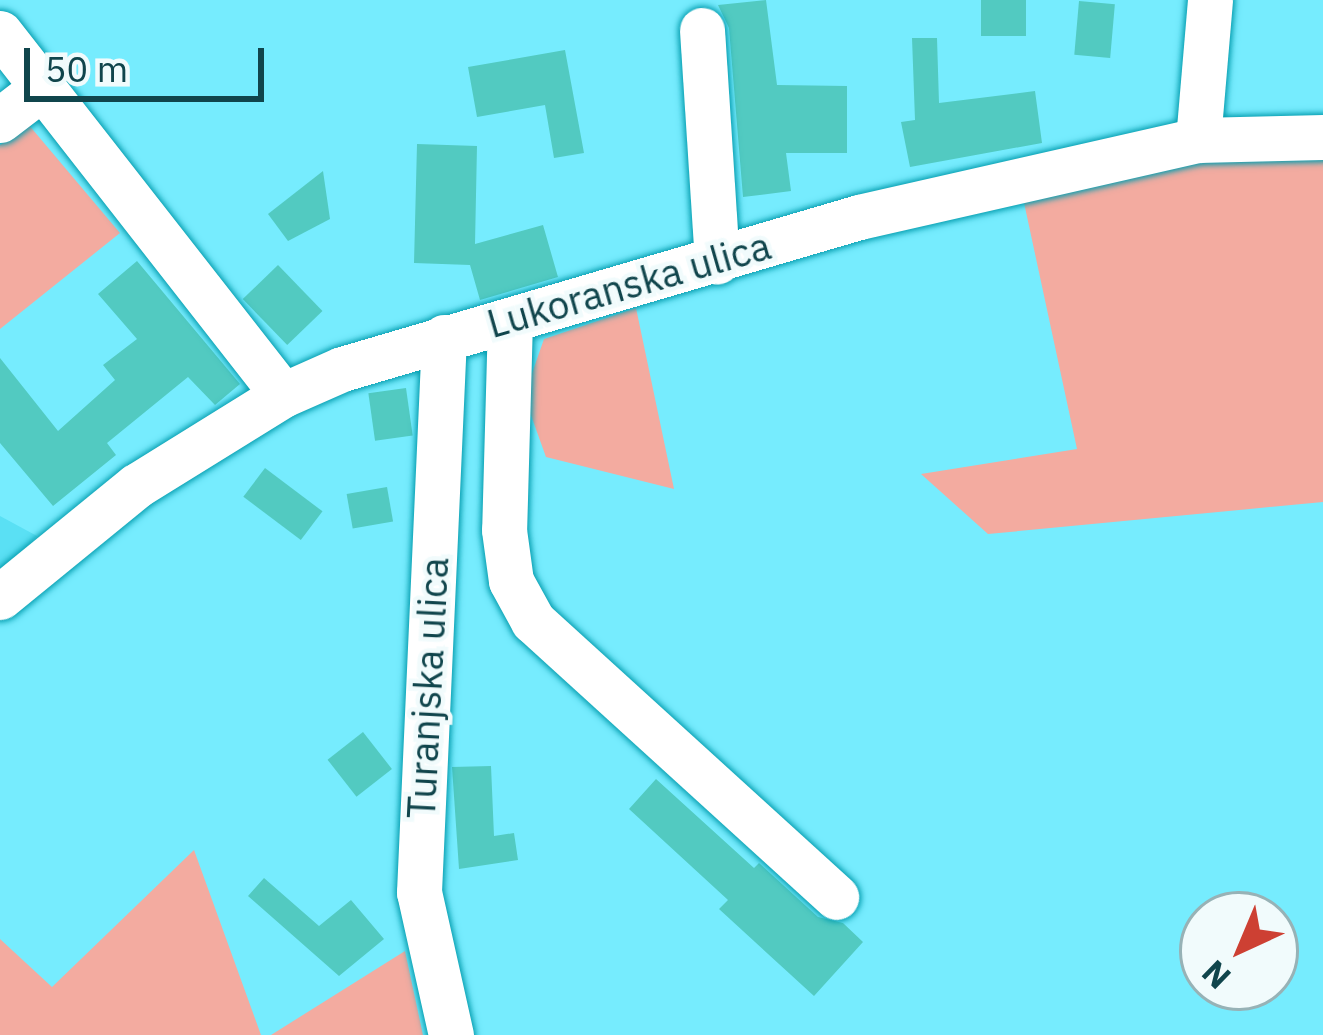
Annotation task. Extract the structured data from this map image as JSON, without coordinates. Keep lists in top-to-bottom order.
{
  "streets": {
    "street": ["Lukoranska ulica", "Turanjska ulica"]
  },
  "crossings": [
    ["Lukoranska ulica", "Turanjska ulica"]
  ],
  "scale_bar": "50 m",
  "north": "bottom left"
}
